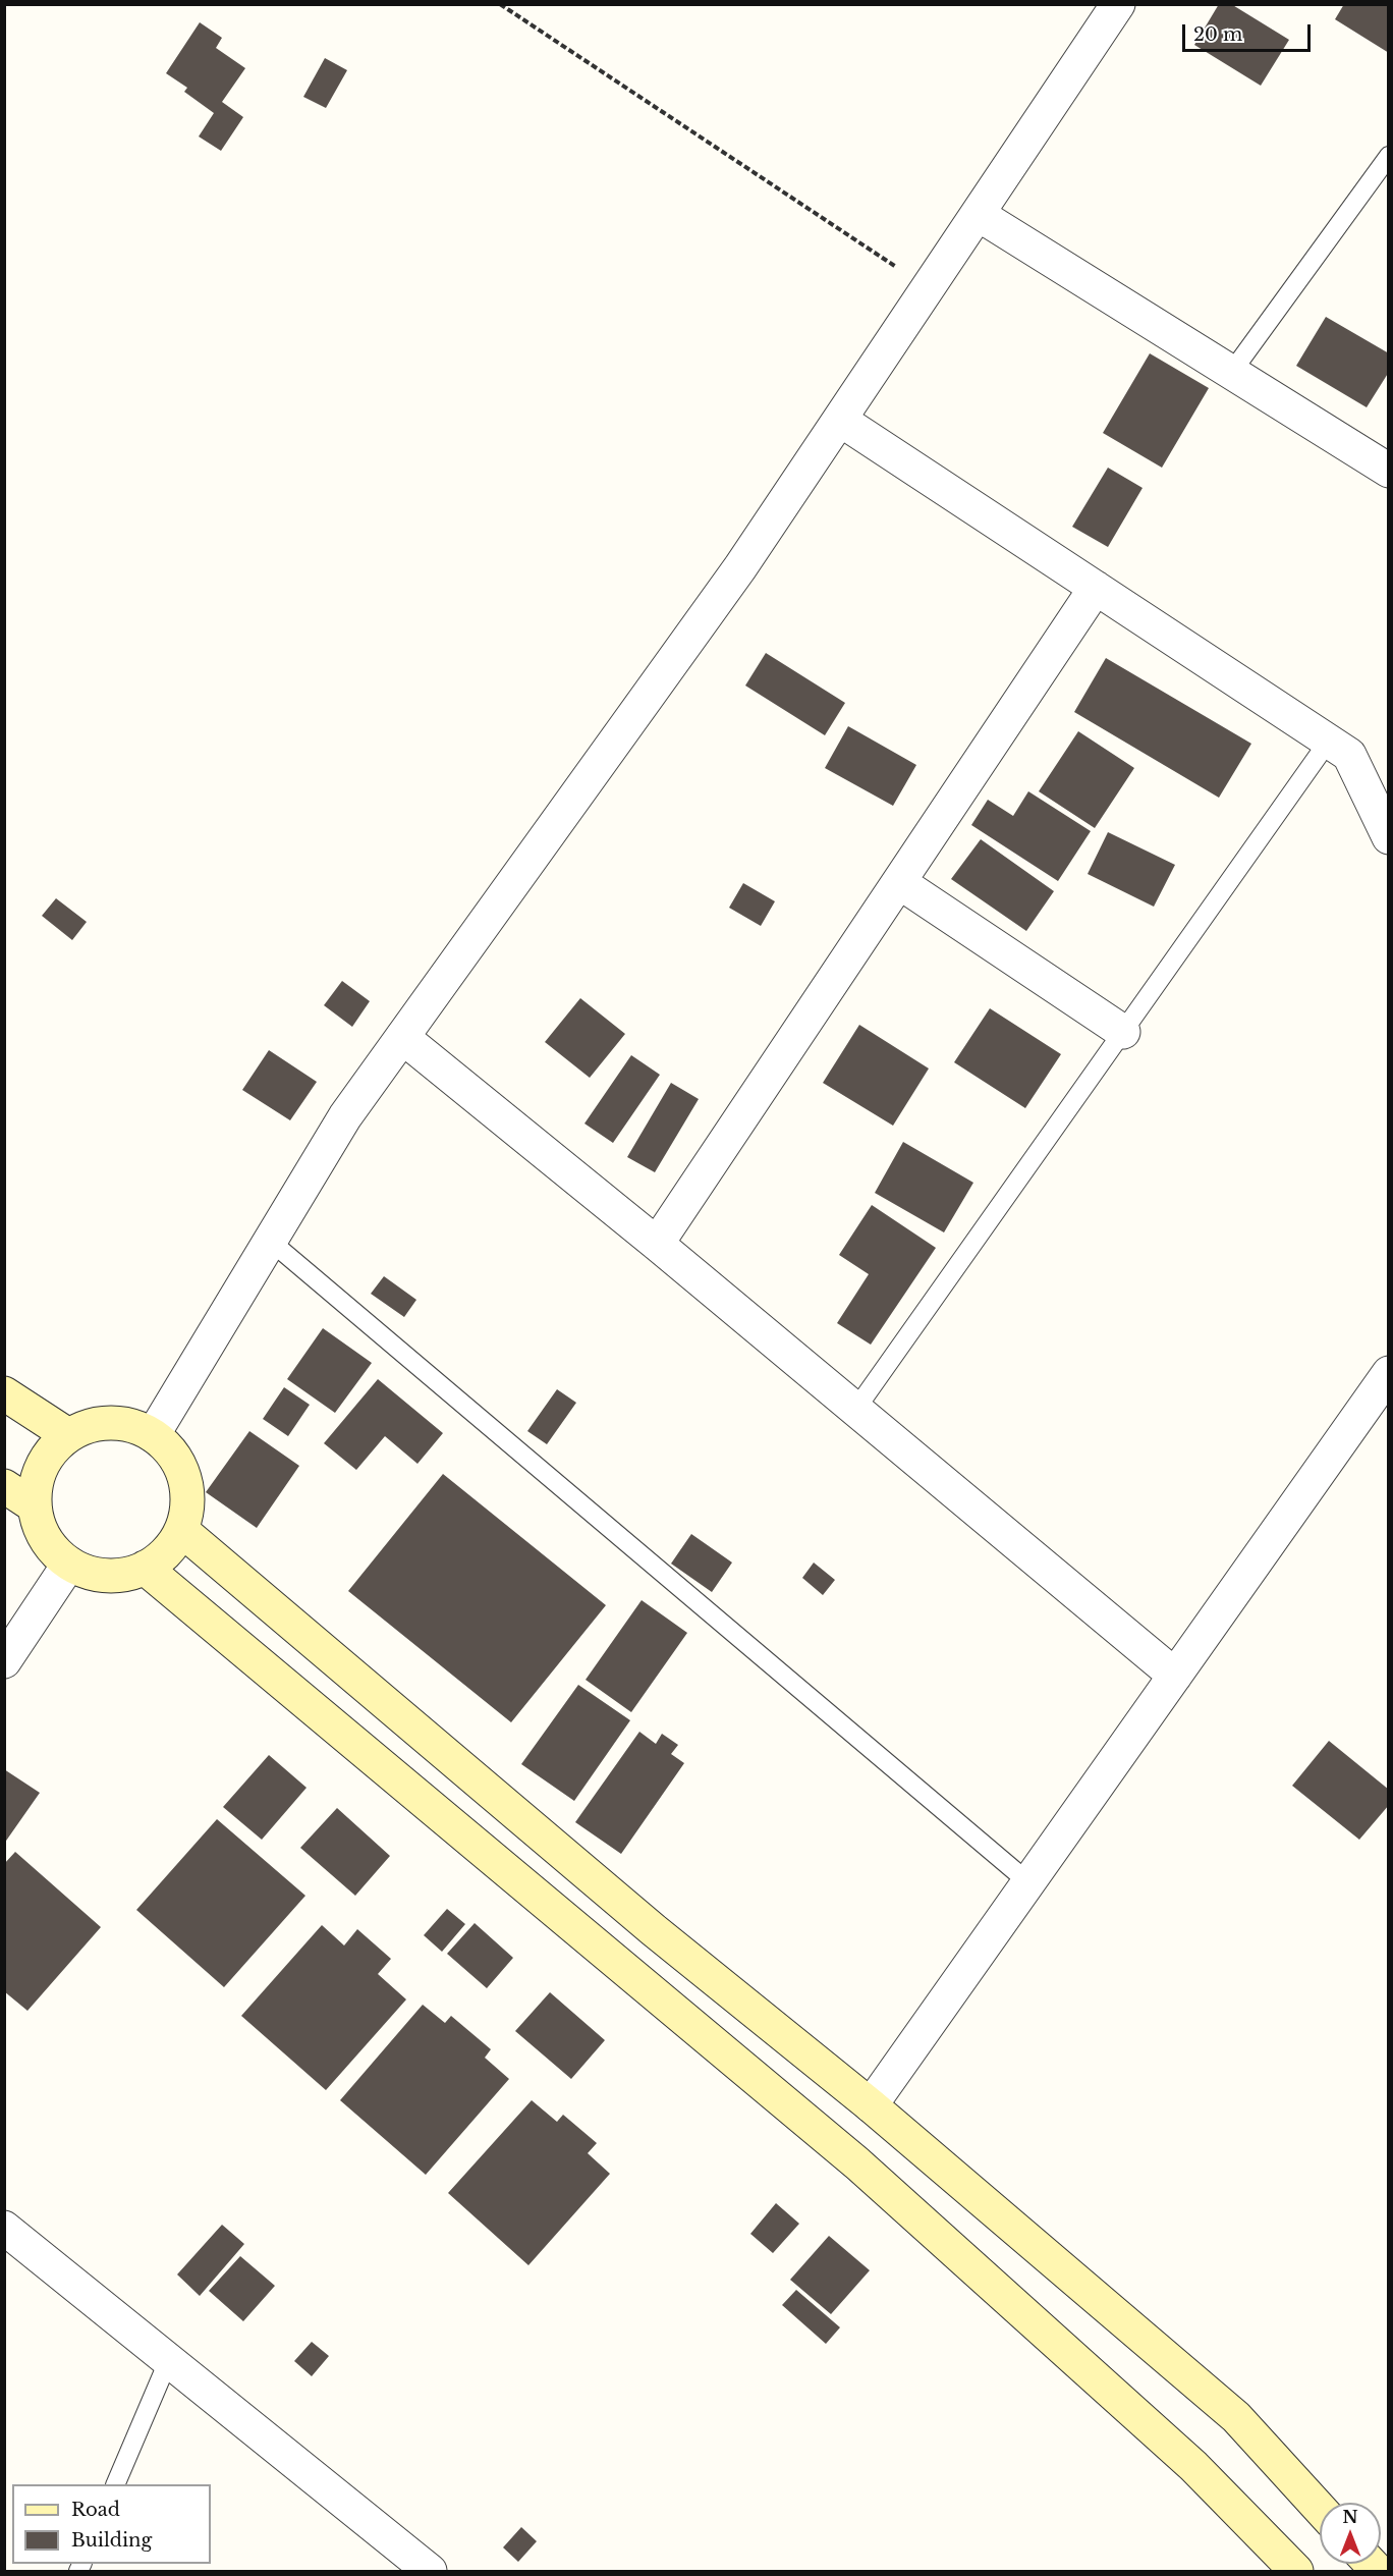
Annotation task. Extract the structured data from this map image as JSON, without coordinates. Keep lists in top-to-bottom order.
{
  "legend": ["Road", "Building"],
  "scale_bar": "20 m",
  "north": "top"
}
